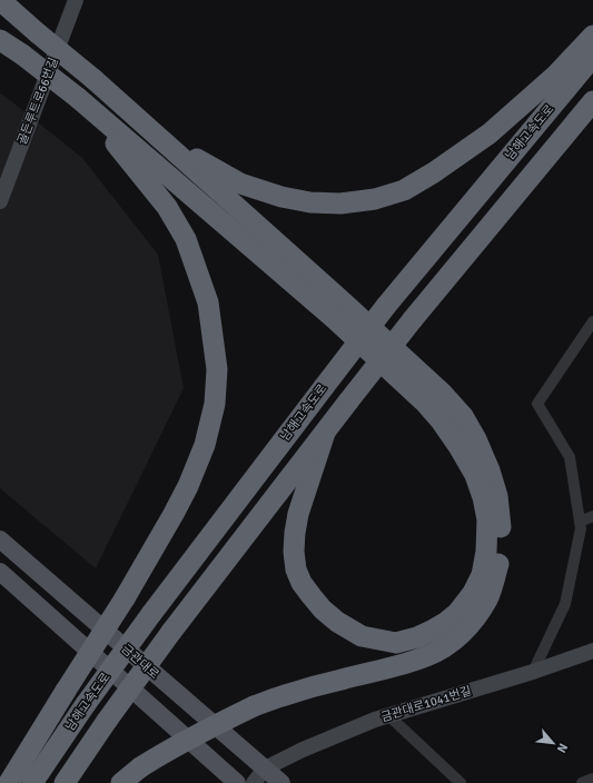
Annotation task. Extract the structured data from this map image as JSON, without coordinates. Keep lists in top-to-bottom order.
{
  "streets": {
    "highway": ["남해고속도로"],
    "main road": ["금관대로"],
    "street": ["골든루트로66번길", "금관대로1041번길"]
  },
  "crossings": [
    ["금관대로", "금관대로1041번길"]
  ],
  "north": "bottom right"
}
